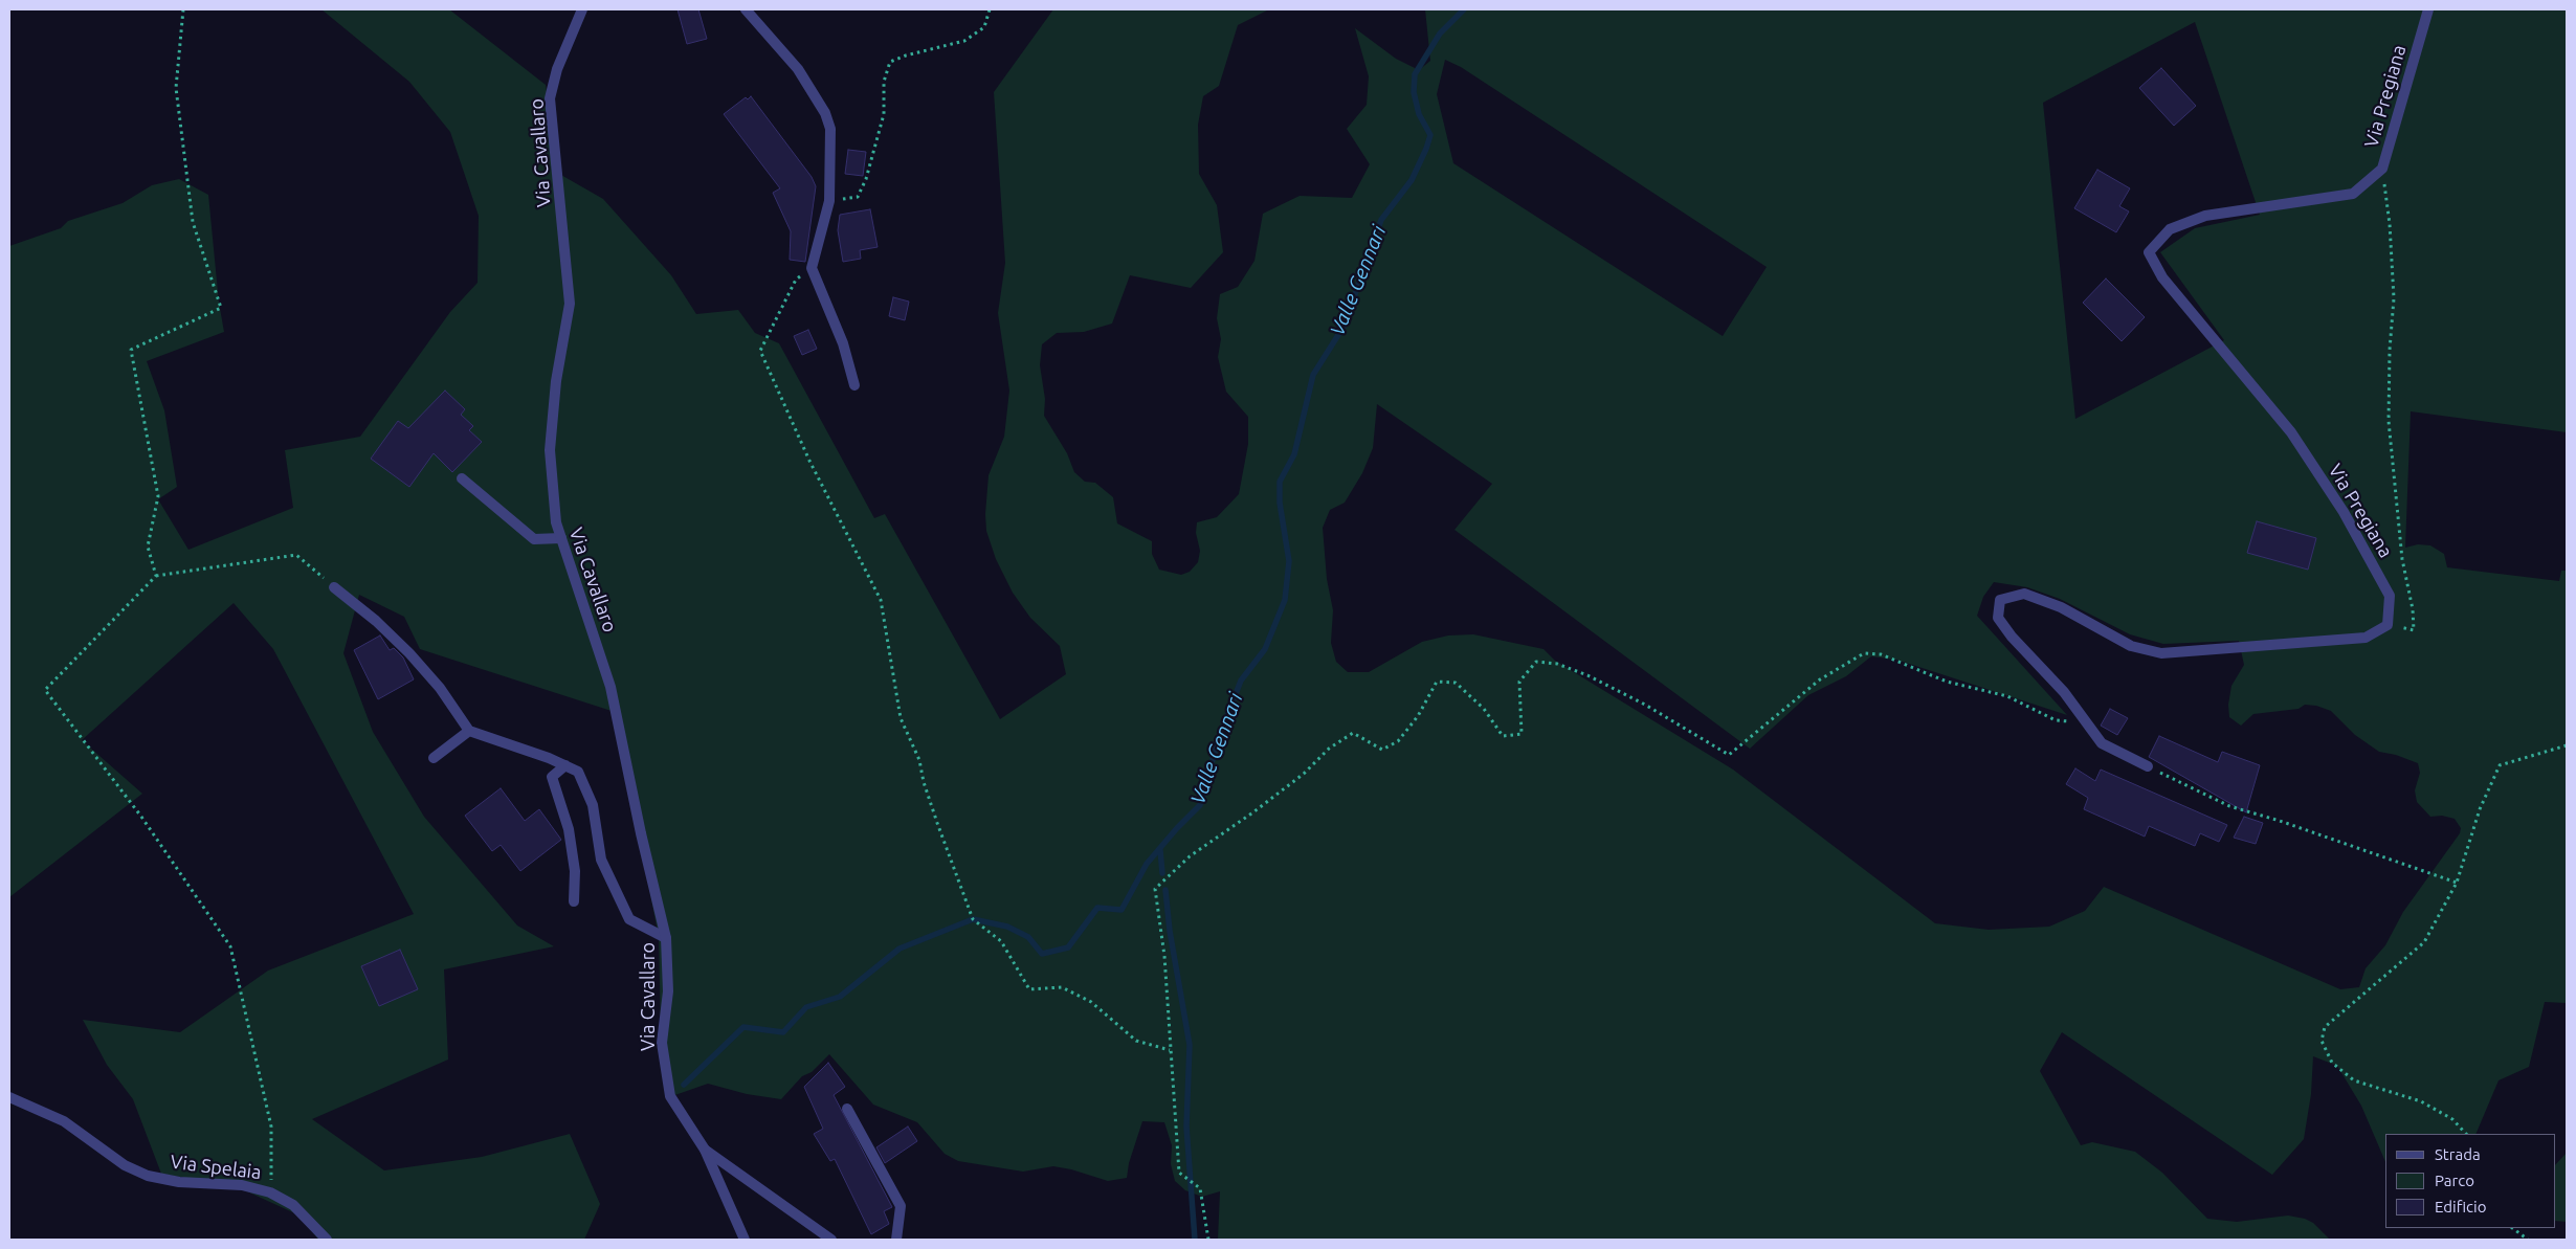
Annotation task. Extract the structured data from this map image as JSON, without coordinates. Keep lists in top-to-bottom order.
{
  "streets": {
    "street": ["Via Pregiana", "Via Cavallaro", "Via Spelaia"]
  },
  "water": ["Valle Gennari"],
  "legend": ["Strada", "Parco", "Edificio"]
}
